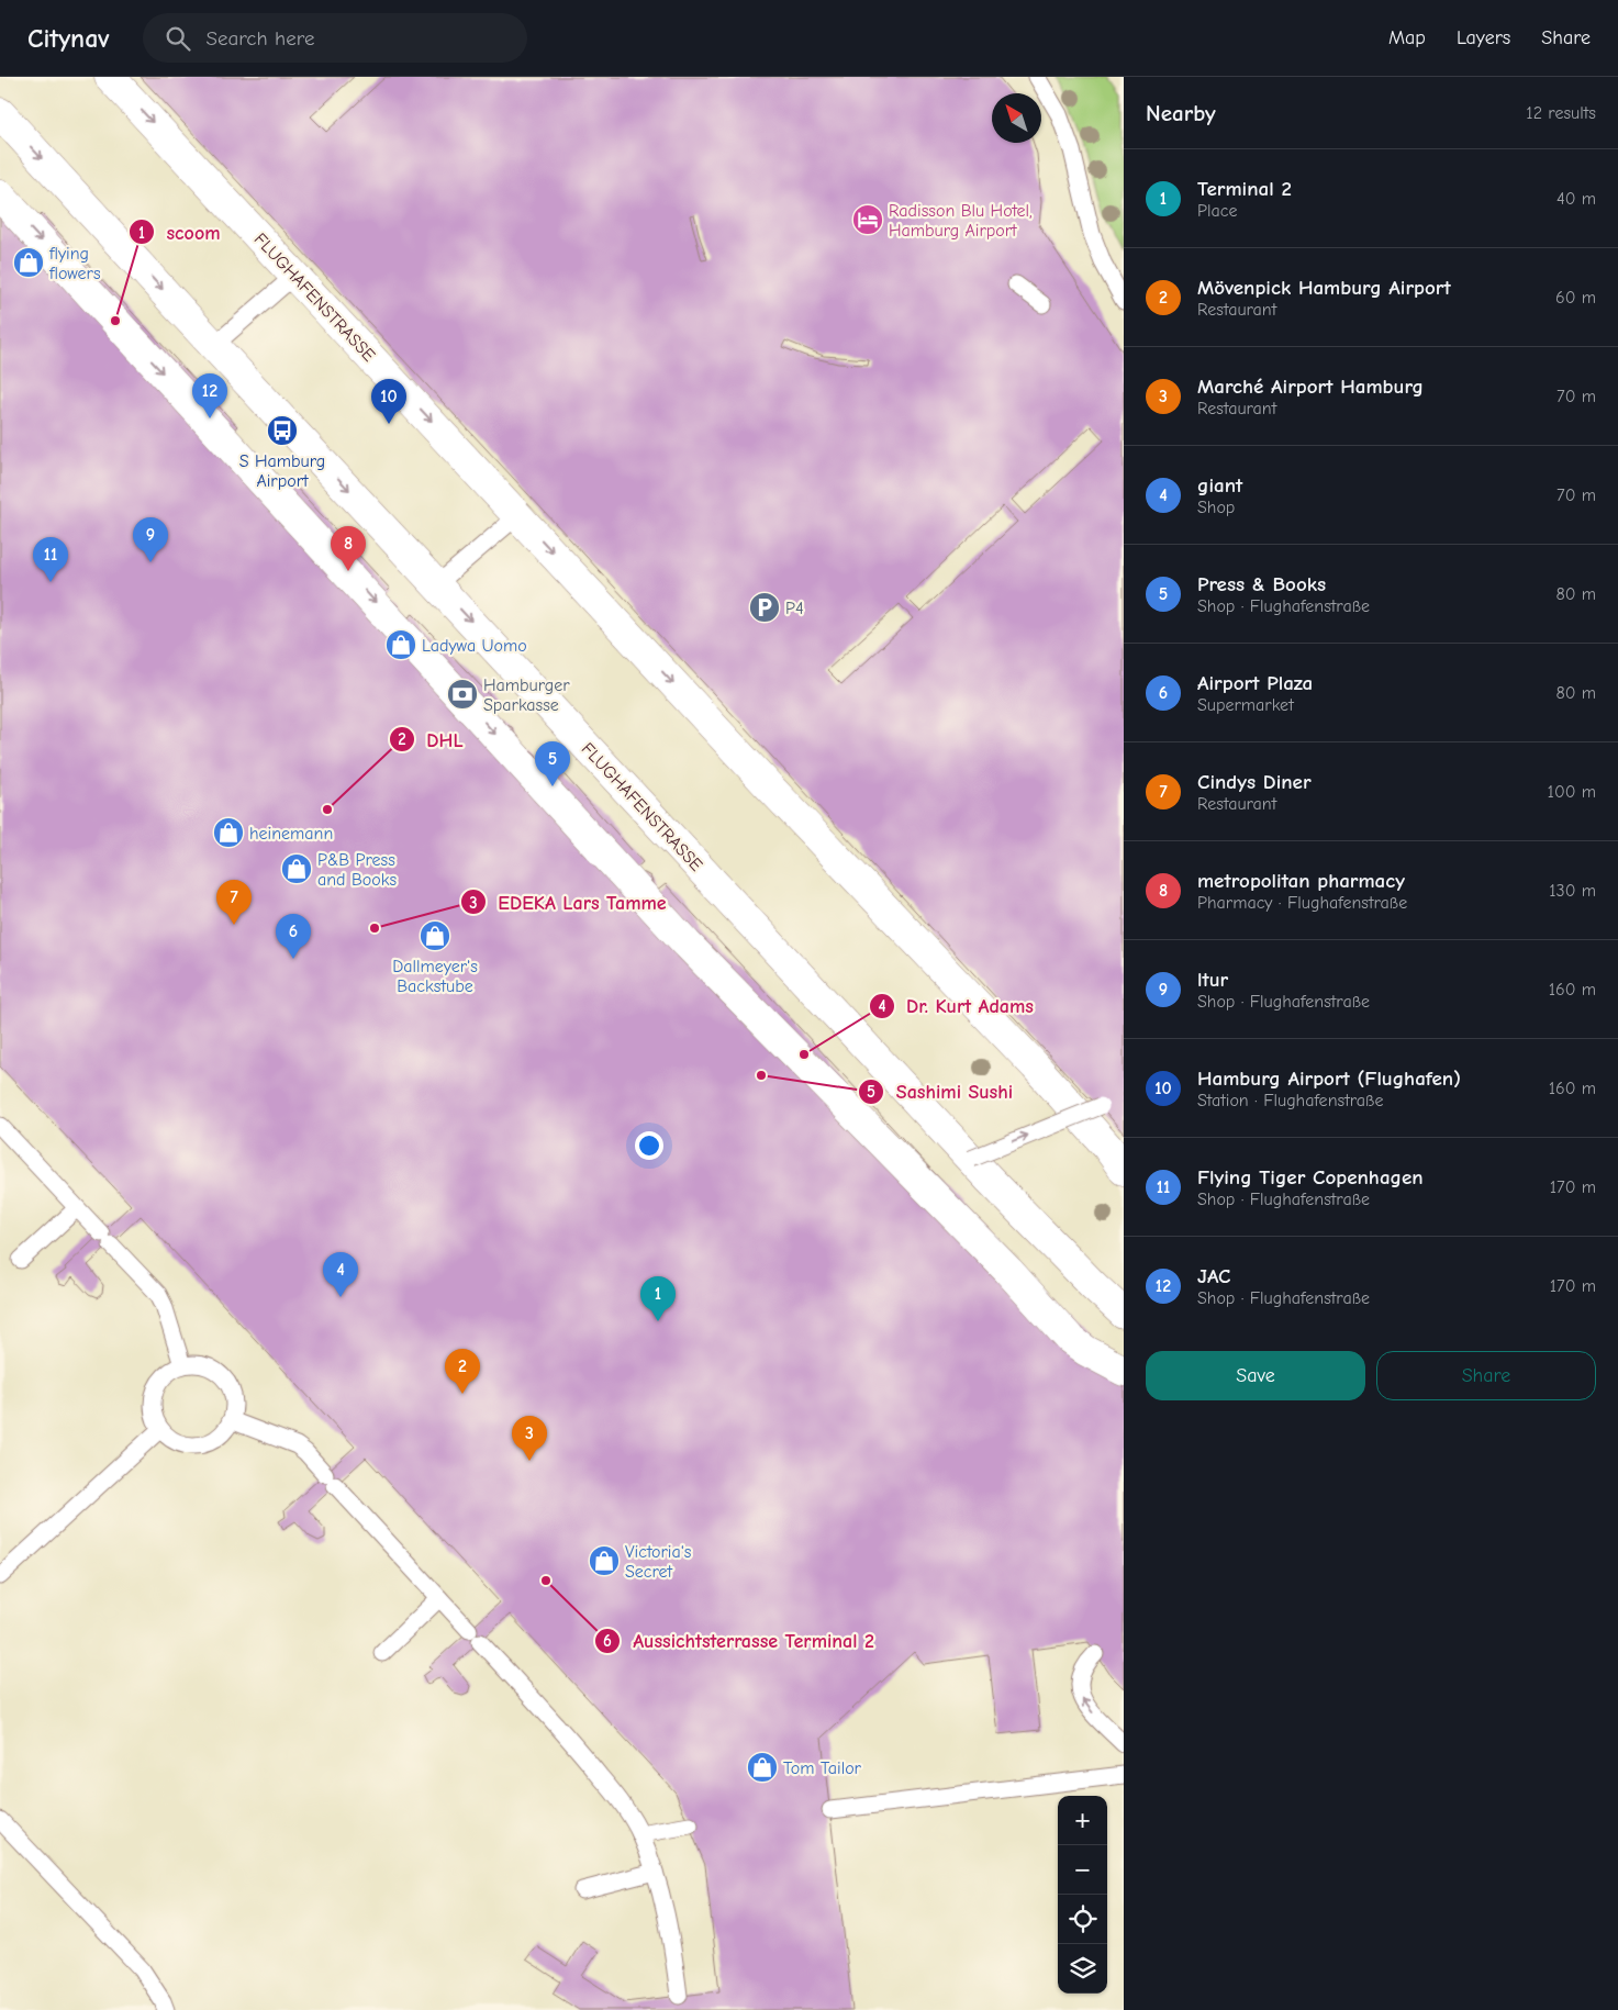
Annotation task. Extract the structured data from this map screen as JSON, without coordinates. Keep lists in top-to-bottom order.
{
  "streets": {
    "street": ["FLUGHAFENSTRASSE"]
  },
  "places": {
    "hotel": ["Radisson Blu Hotel, Hamburg Airport"],
    "shop": [
      "flying flowers",
      "Ladywa Uomo",
      "heinemann",
      "P&B Press and Books",
      "Dallmeyer's Backstube",
      "Victoria's Secret",
      "Tom Tailor"
    ],
    "other": [
      "scoom",
      "DHL",
      "EDEKA Lars Tamme",
      "Dr. Kurt Adams",
      "Sashimi Sushi",
      "Aussichtsterrasse Terminal 2"
    ],
    "bus stop": ["S Hamburg Airport"],
    "parking": ["P4"],
    "bank": ["Hamburger Sparkasse"]
  },
  "north": "top left",
  "page": {
    "header": "Citynav",
    "search": "Search here",
    "nav": ["Map", "Layers", "Share"],
    "heading": ["Nearby", "12 results"],
    "list": [
      {
        "mark": "1",
        "name": "Terminal 2",
        "note": "Place",
        "value": "40 m"
      },
      {
        "mark": "2",
        "name": "Mövenpick Hamburg Airport",
        "note": "Restaurant",
        "value": "60 m"
      },
      {
        "mark": "3",
        "name": "Marché Airport Hamburg",
        "note": "Restaurant",
        "value": "70 m"
      },
      {
        "mark": "4",
        "name": "giant",
        "note": "Shop",
        "value": "70 m"
      },
      {
        "mark": "5",
        "name": "Press & Books",
        "note": "Shop · Flughafenstraße",
        "value": "80 m"
      },
      {
        "mark": "6",
        "name": "Airport Plaza",
        "note": "Supermarket",
        "value": "80 m"
      },
      {
        "mark": "7",
        "name": "Cindys Diner",
        "note": "Restaurant",
        "value": "100 m"
      },
      {
        "mark": "8",
        "name": "metropolitan pharmacy",
        "note": "Pharmacy · Flughafenstraße",
        "value": "130 m"
      },
      {
        "mark": "9",
        "name": "ltur",
        "note": "Shop · Flughafenstraße",
        "value": "160 m"
      },
      {
        "mark": "10",
        "name": "Hamburg Airport (Flughafen)",
        "note": "Station · Flughafenstraße",
        "value": "160 m"
      },
      {
        "mark": "11",
        "name": "Flying Tiger Copenhagen",
        "note": "Shop · Flughafenstraße",
        "value": "170 m"
      },
      {
        "mark": "12",
        "name": "JAC",
        "note": "Shop · Flughafenstraße",
        "value": "170 m"
      }
    ],
    "pins": [
      "12",
      "10",
      "9",
      "8",
      "11",
      "5",
      "7",
      "6",
      "4",
      "1",
      "2",
      "3"
    ],
    "buttons": ["Save", "Share"],
    "map_buttons": ["+", "−"]
  }
}
